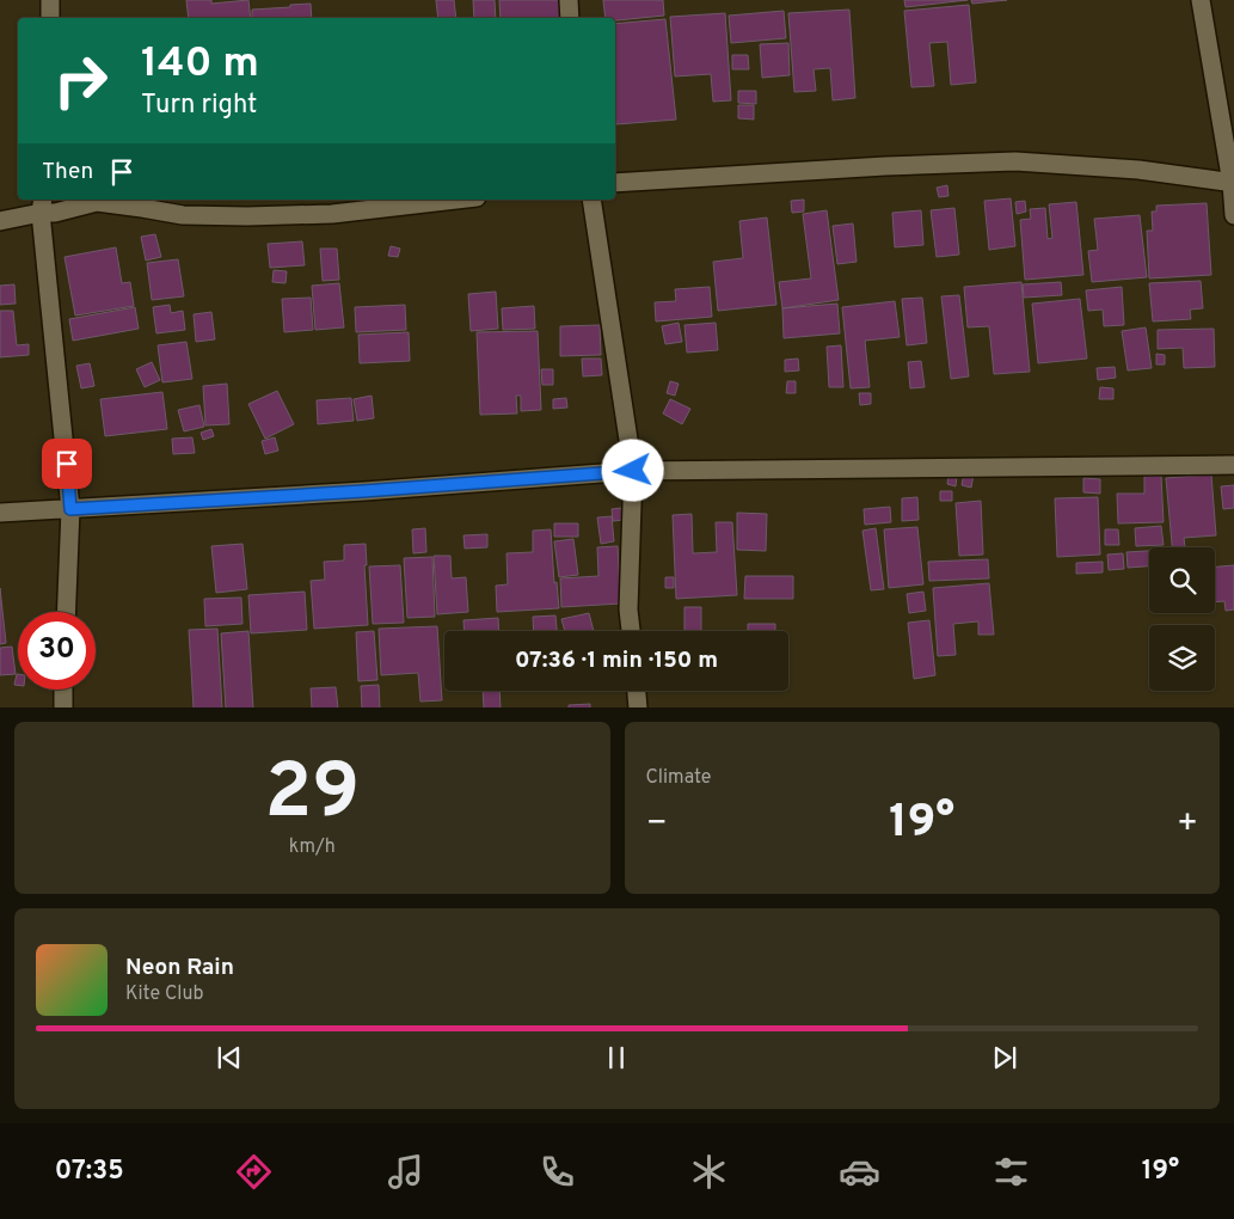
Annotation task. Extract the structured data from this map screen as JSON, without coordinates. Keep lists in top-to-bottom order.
{
  "page": {
    "turn": ["140 m", "Turn right"],
    "then": "Then",
    "limit": "30",
    "trip": "07:36 · 1 min · 150 m",
    "tile": [
      ["29", "km/h"],
      "Climate"
    ],
    "heat": ["−", "19°", "+"],
    "song": ["Neon Rain", "Kite Club"],
    "tabs": ["07:35", "19°"]
  }
}
